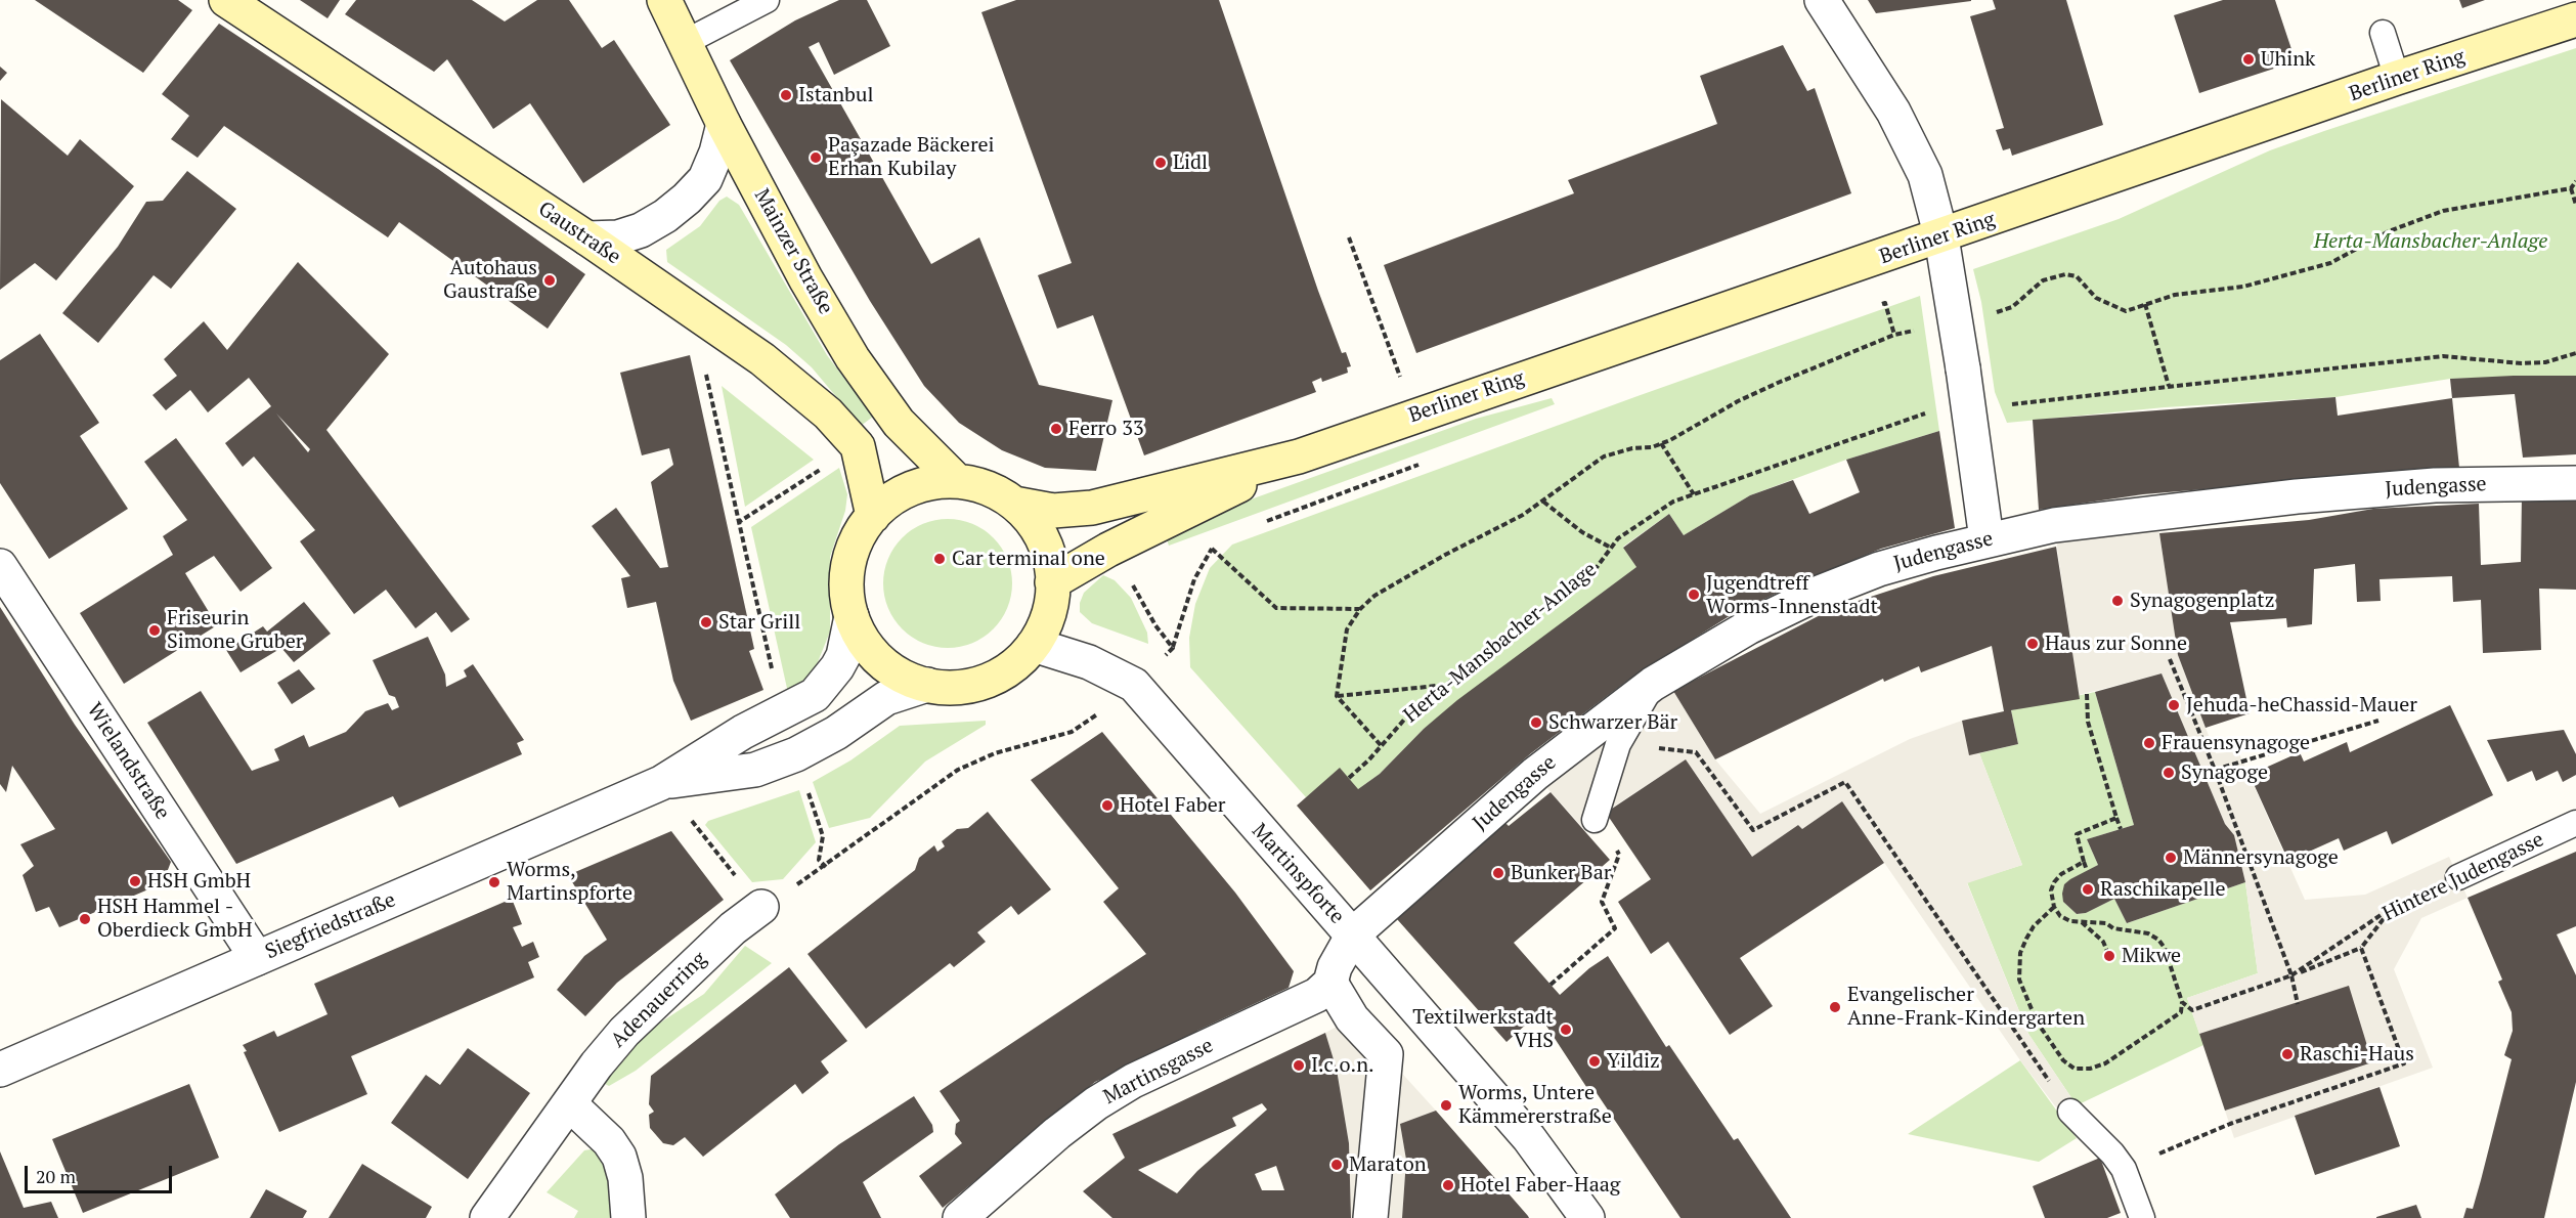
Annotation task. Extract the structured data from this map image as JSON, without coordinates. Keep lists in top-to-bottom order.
{
  "streets": {
    "main road": ["Berliner Ring", "Gaustraße", "Mainzer Straße"],
    "street": [
      "Judengasse",
      "Wielandstraße",
      "Martinspforte",
      "Siegfriedstraße",
      "Adenauerring",
      "Martinsgasse"
    ],
    "lane": ["Hintere Judengasse"],
    "path": ["Herta-Mansbacher-Anlage"]
  },
  "crossings": [
    ["Berliner Ring", "Mainzer Straße"],
    ["Berliner Ring", "Martinspforte"],
    ["Berliner Ring", "Siegfriedstraße"],
    ["Mainzer Straße", "Martinspforte"],
    ["Mainzer Straße", "Siegfriedstraße"],
    ["Judengasse", "Martinspforte"],
    ["Wielandstraße", "Siegfriedstraße"],
    ["Martinspforte", "Siegfriedstraße"]
  ],
  "parks": ["Herta-Mansbacher-Anlage"],
  "places": [
    "Uhink",
    "Istanbul",
    "Paşazade Bäckerei Erhan Kubilay",
    "Lidl",
    "Autohaus Gaustraße",
    "Ferro 33",
    "Car terminal one",
    "Jugendtreff Worms-Innenstadt",
    "Synagogenplatz",
    "Star Grill",
    "Friseurin Simone Gruber",
    "Haus zur Sonne",
    "Jehuda-heChassid-Mauer",
    "Schwarzer Bär",
    "Frauensynagoge",
    "Synagoge",
    "Hotel Faber",
    "Männersynagoge",
    "Bunker Bar",
    "HSH GmbH",
    "Worms, Martinspforte",
    "Raschikapelle",
    "HSH Hammel - Oberdieck GmbH",
    "Mikwe",
    "Evangelischer Anne-Frank-Kindergarten",
    "Textilwerkstadt VHS",
    "Raschi-Haus",
    "Yildiz",
    "I.c.o.n.",
    "Worms, Untere Kämmererstraße",
    "Maraton",
    "Hotel Faber-Haag"
  ],
  "scale_bar": "20 m"
}
